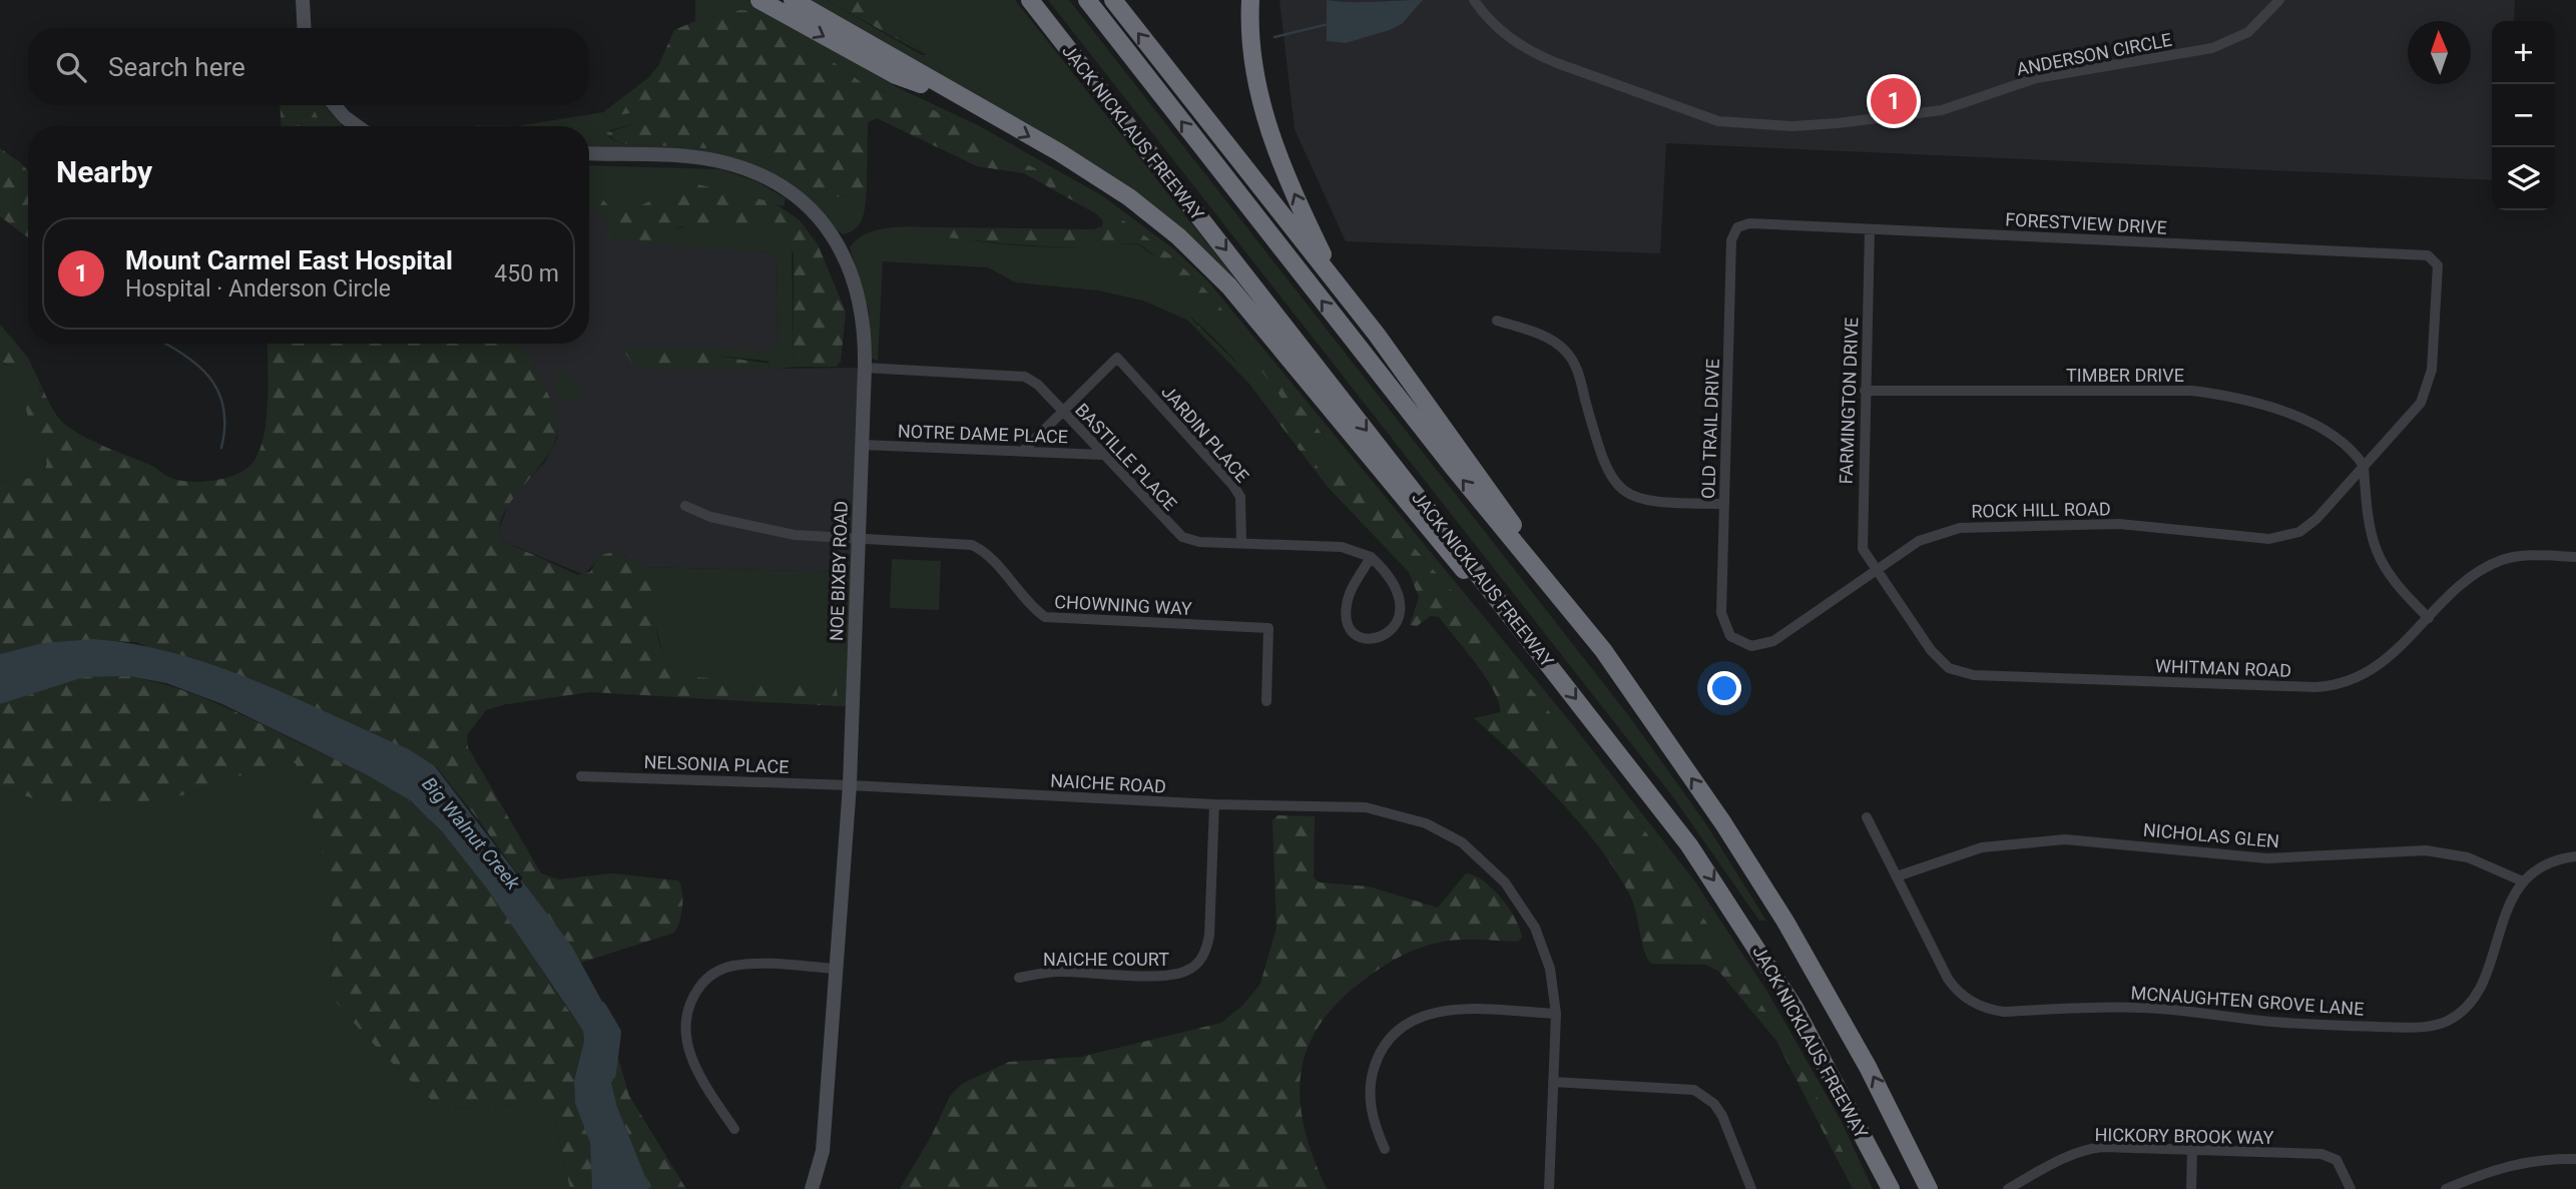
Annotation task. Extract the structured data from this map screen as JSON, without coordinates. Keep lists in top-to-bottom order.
{
  "streets": {
    "highway": ["JACK NICKLAUS FREEWAY"],
    "street": [
      "ANDERSON CIRCLE",
      "FORESTVIEW DRIVE",
      "TIMBER DRIVE",
      "FARMINGTON DRIVE",
      "OLD TRAIL DRIVE",
      "NOTRE DAME PLACE",
      "JARDIN PLACE",
      "BASTILLE PLACE",
      "ROCK HILL ROAD",
      "NOE BIXBY ROAD",
      "CHOWNING WAY",
      "WHITMAN ROAD",
      "NELSONIA PLACE",
      "NAICHE ROAD",
      "NICHOLAS GLEN",
      "NAICHE COURT",
      "MCNAUGHTEN GROVE LANE",
      "HICKORY BROOK WAY"
    ]
  },
  "crossings": [
    ["FORESTVIEW DRIVE", "FARMINGTON DRIVE"],
    ["FORESTVIEW DRIVE", "OLD TRAIL DRIVE"],
    ["FORESTVIEW DRIVE", "ROCK HILL ROAD"],
    ["TIMBER DRIVE", "FARMINGTON DRIVE"],
    ["TIMBER DRIVE", "ROCK HILL ROAD"],
    ["FARMINGTON DRIVE", "ROCK HILL ROAD"],
    ["FARMINGTON DRIVE", "WHITMAN ROAD"],
    ["OLD TRAIL DRIVE", "ROCK HILL ROAD"],
    ["NOTRE DAME PLACE", "BASTILLE PLACE"],
    ["NOTRE DAME PLACE", "NOE BIXBY ROAD"],
    ["JARDIN PLACE", "BASTILLE PLACE"],
    ["BASTILLE PLACE", "NOE BIXBY ROAD"],
    ["ROCK HILL ROAD", "WHITMAN ROAD"],
    ["NOE BIXBY ROAD", "CHOWNING WAY"],
    ["NOE BIXBY ROAD", "NELSONIA PLACE"],
    ["NOE BIXBY ROAD", "NAICHE ROAD"],
    ["NELSONIA PLACE", "NAICHE ROAD"],
    ["NAICHE ROAD", "NAICHE COURT"],
    ["NICHOLAS GLEN", "MCNAUGHTEN GROVE LANE"]
  ],
  "water": ["Big Walnut Creek"],
  "north": "top",
  "page": {
    "map_buttons": ["+", "−"],
    "search": "Search here",
    "pins": "1",
    "heading": "Nearby",
    "list": [
      {
        "mark": "1",
        "name": "Mount Carmel East Hospital",
        "note": "Hospital · Anderson Circle",
        "value": "450 m"
      }
    ]
  }
}
